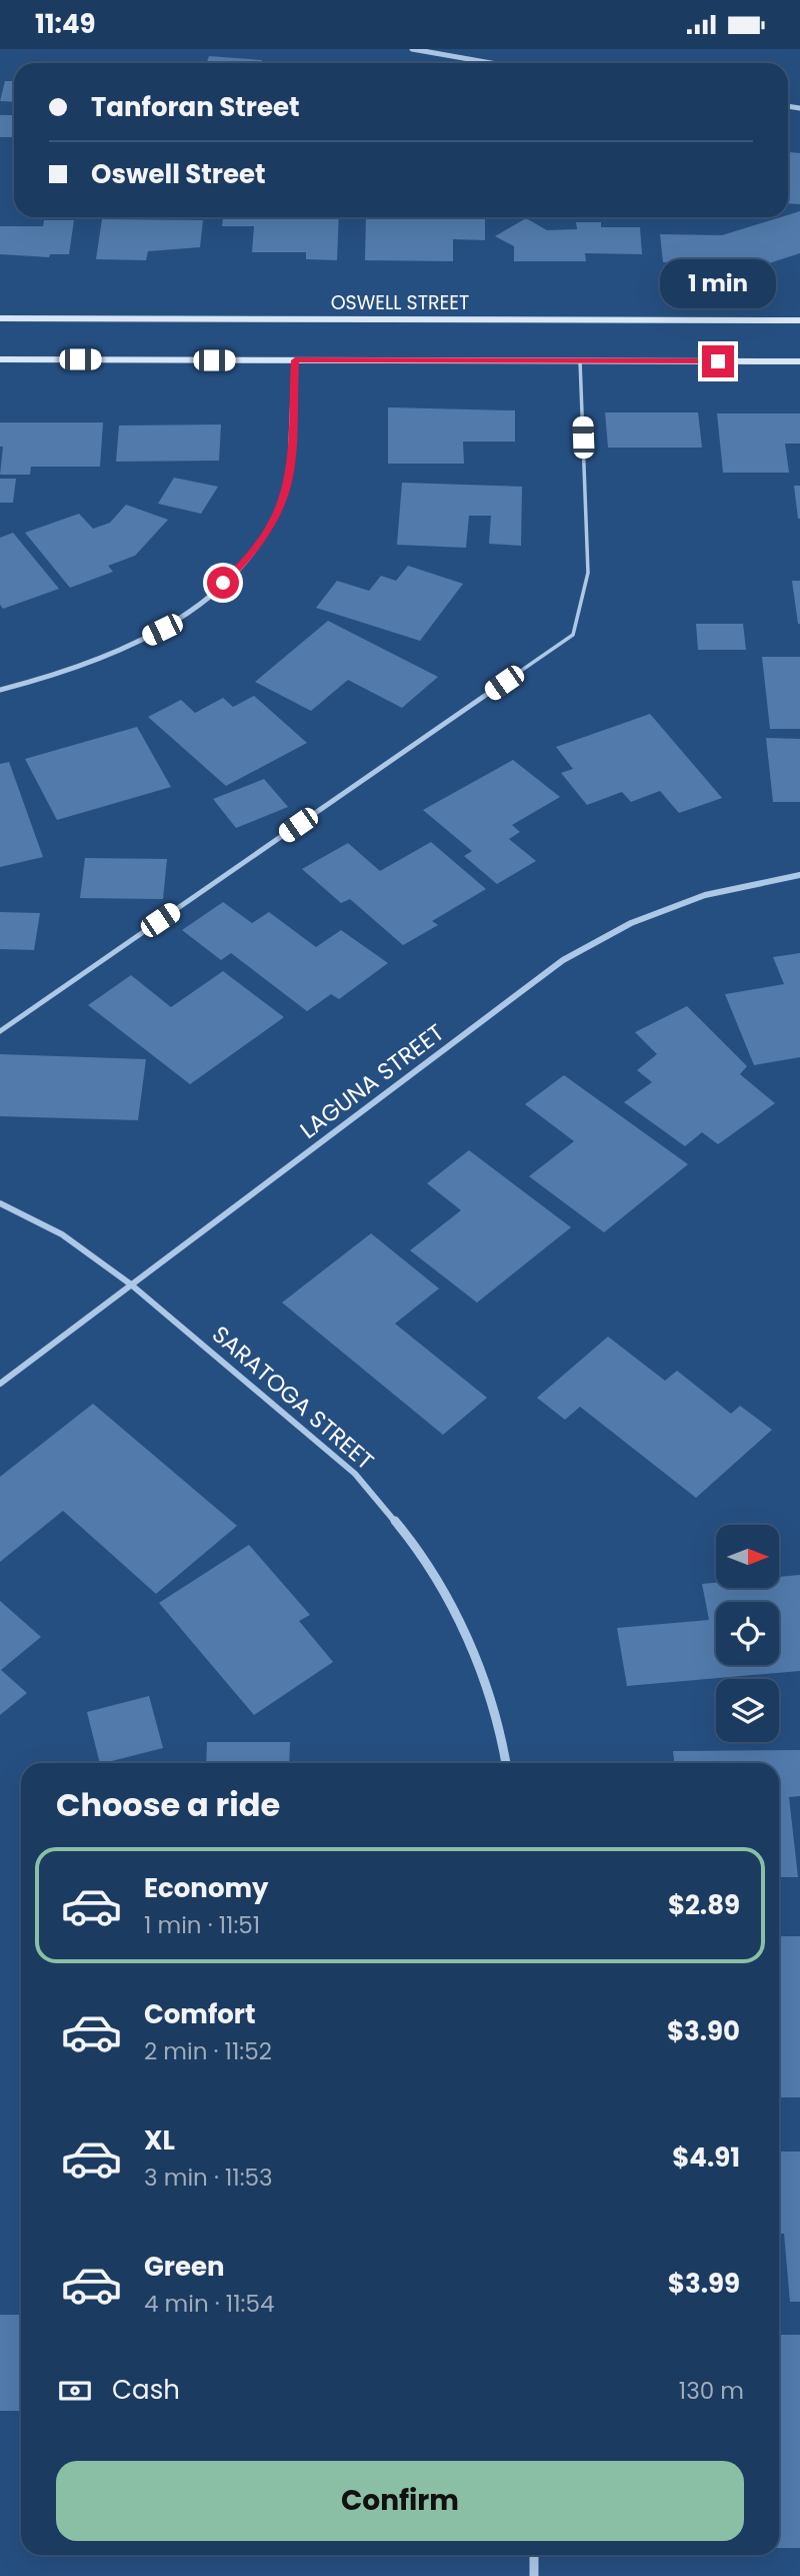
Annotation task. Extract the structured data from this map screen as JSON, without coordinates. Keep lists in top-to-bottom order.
{
  "streets": {
    "main road": ["OSWELL STREET"],
    "street": ["LAGUNA STREET", "SARATOGA STREET"]
  },
  "crossings": [
    ["LAGUNA STREET", "SARATOGA STREET"]
  ],
  "north": "right",
  "page": {
    "status": "11:49",
    "banner": ["Tanforan Street", "Oswell Street"],
    "bubble": "1 min",
    "heading": "Choose a ride",
    "list": [
      {
        "name": "Economy",
        "note": "1 min · 11:51",
        "value": "$2.89"
      },
      {
        "name": "Comfort",
        "note": "2 min · 11:52",
        "value": "$3.90"
      },
      {
        "name": "XL",
        "note": "3 min · 11:53",
        "value": "$4.91"
      },
      {
        "name": "Green",
        "note": "4 min · 11:54",
        "value": "$3.99"
      }
    ],
    "pay": ["Cash", "130 m"],
    "buttons": "Confirm"
  }
}
